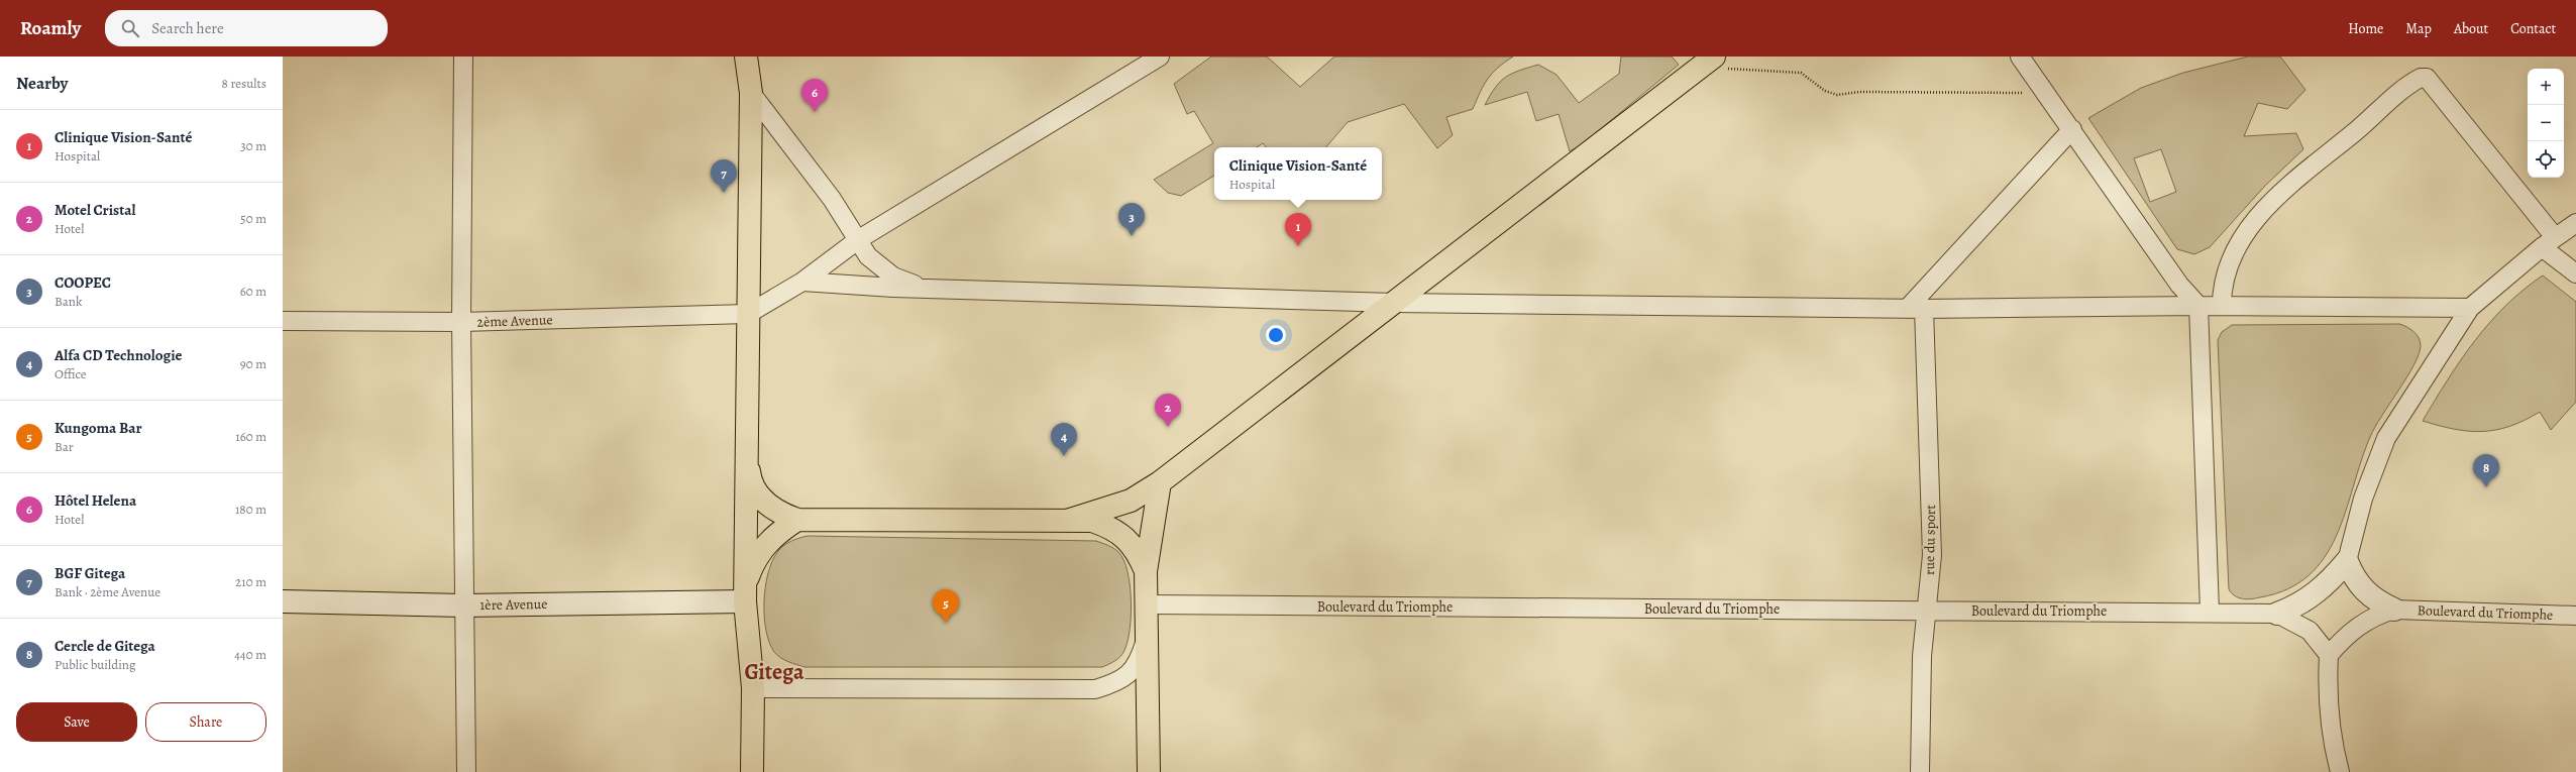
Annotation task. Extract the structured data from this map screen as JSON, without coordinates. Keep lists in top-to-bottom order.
{
  "streets": {
    "main road": ["1ère Avenue", "Boulevard du Triomphe"],
    "street": ["2ème Avenue", "rue du sport"]
  },
  "crossings": [
    ["rue du sport", "Boulevard du Triomphe"]
  ],
  "districts": ["Gitega"],
  "page": {
    "header": "Roamly",
    "search": "Search here",
    "nav": [
      "Home",
      "Map",
      "About",
      "Contact"
    ],
    "heading": ["Nearby", "8 results"],
    "map_buttons": ["+", "−"],
    "pins": [
      "6",
      "7",
      "3",
      "1",
      "2",
      "4",
      "8",
      "5"
    ],
    "list": [
      {
        "mark": "1",
        "name": "Clinique Vision-Santé",
        "note": "Hospital",
        "value": "30 m"
      },
      {
        "mark": "2",
        "name": "Motel Cristal",
        "note": "Hotel",
        "value": "50 m"
      },
      {
        "mark": "3",
        "name": "COOPEC",
        "note": "Bank",
        "value": "60 m"
      },
      {
        "mark": "4",
        "name": "Alfa CD Technologie",
        "note": "Office",
        "value": "90 m"
      },
      {
        "mark": "5",
        "name": "Kungoma Bar",
        "note": "Bar",
        "value": "160 m"
      },
      {
        "mark": "6",
        "name": "Hôtel Helena",
        "note": "Hotel",
        "value": "180 m"
      },
      {
        "mark": "7",
        "name": "BGF Gitega",
        "note": "Bank · 2ème Avenue",
        "value": "210 m"
      },
      {
        "mark": "8",
        "name": "Cercle de Gitega",
        "note": "Public building",
        "value": "440 m"
      }
    ],
    "popup": ["Clinique Vision-Santé", "Hospital"],
    "buttons": ["Save", "Share"]
  }
}
